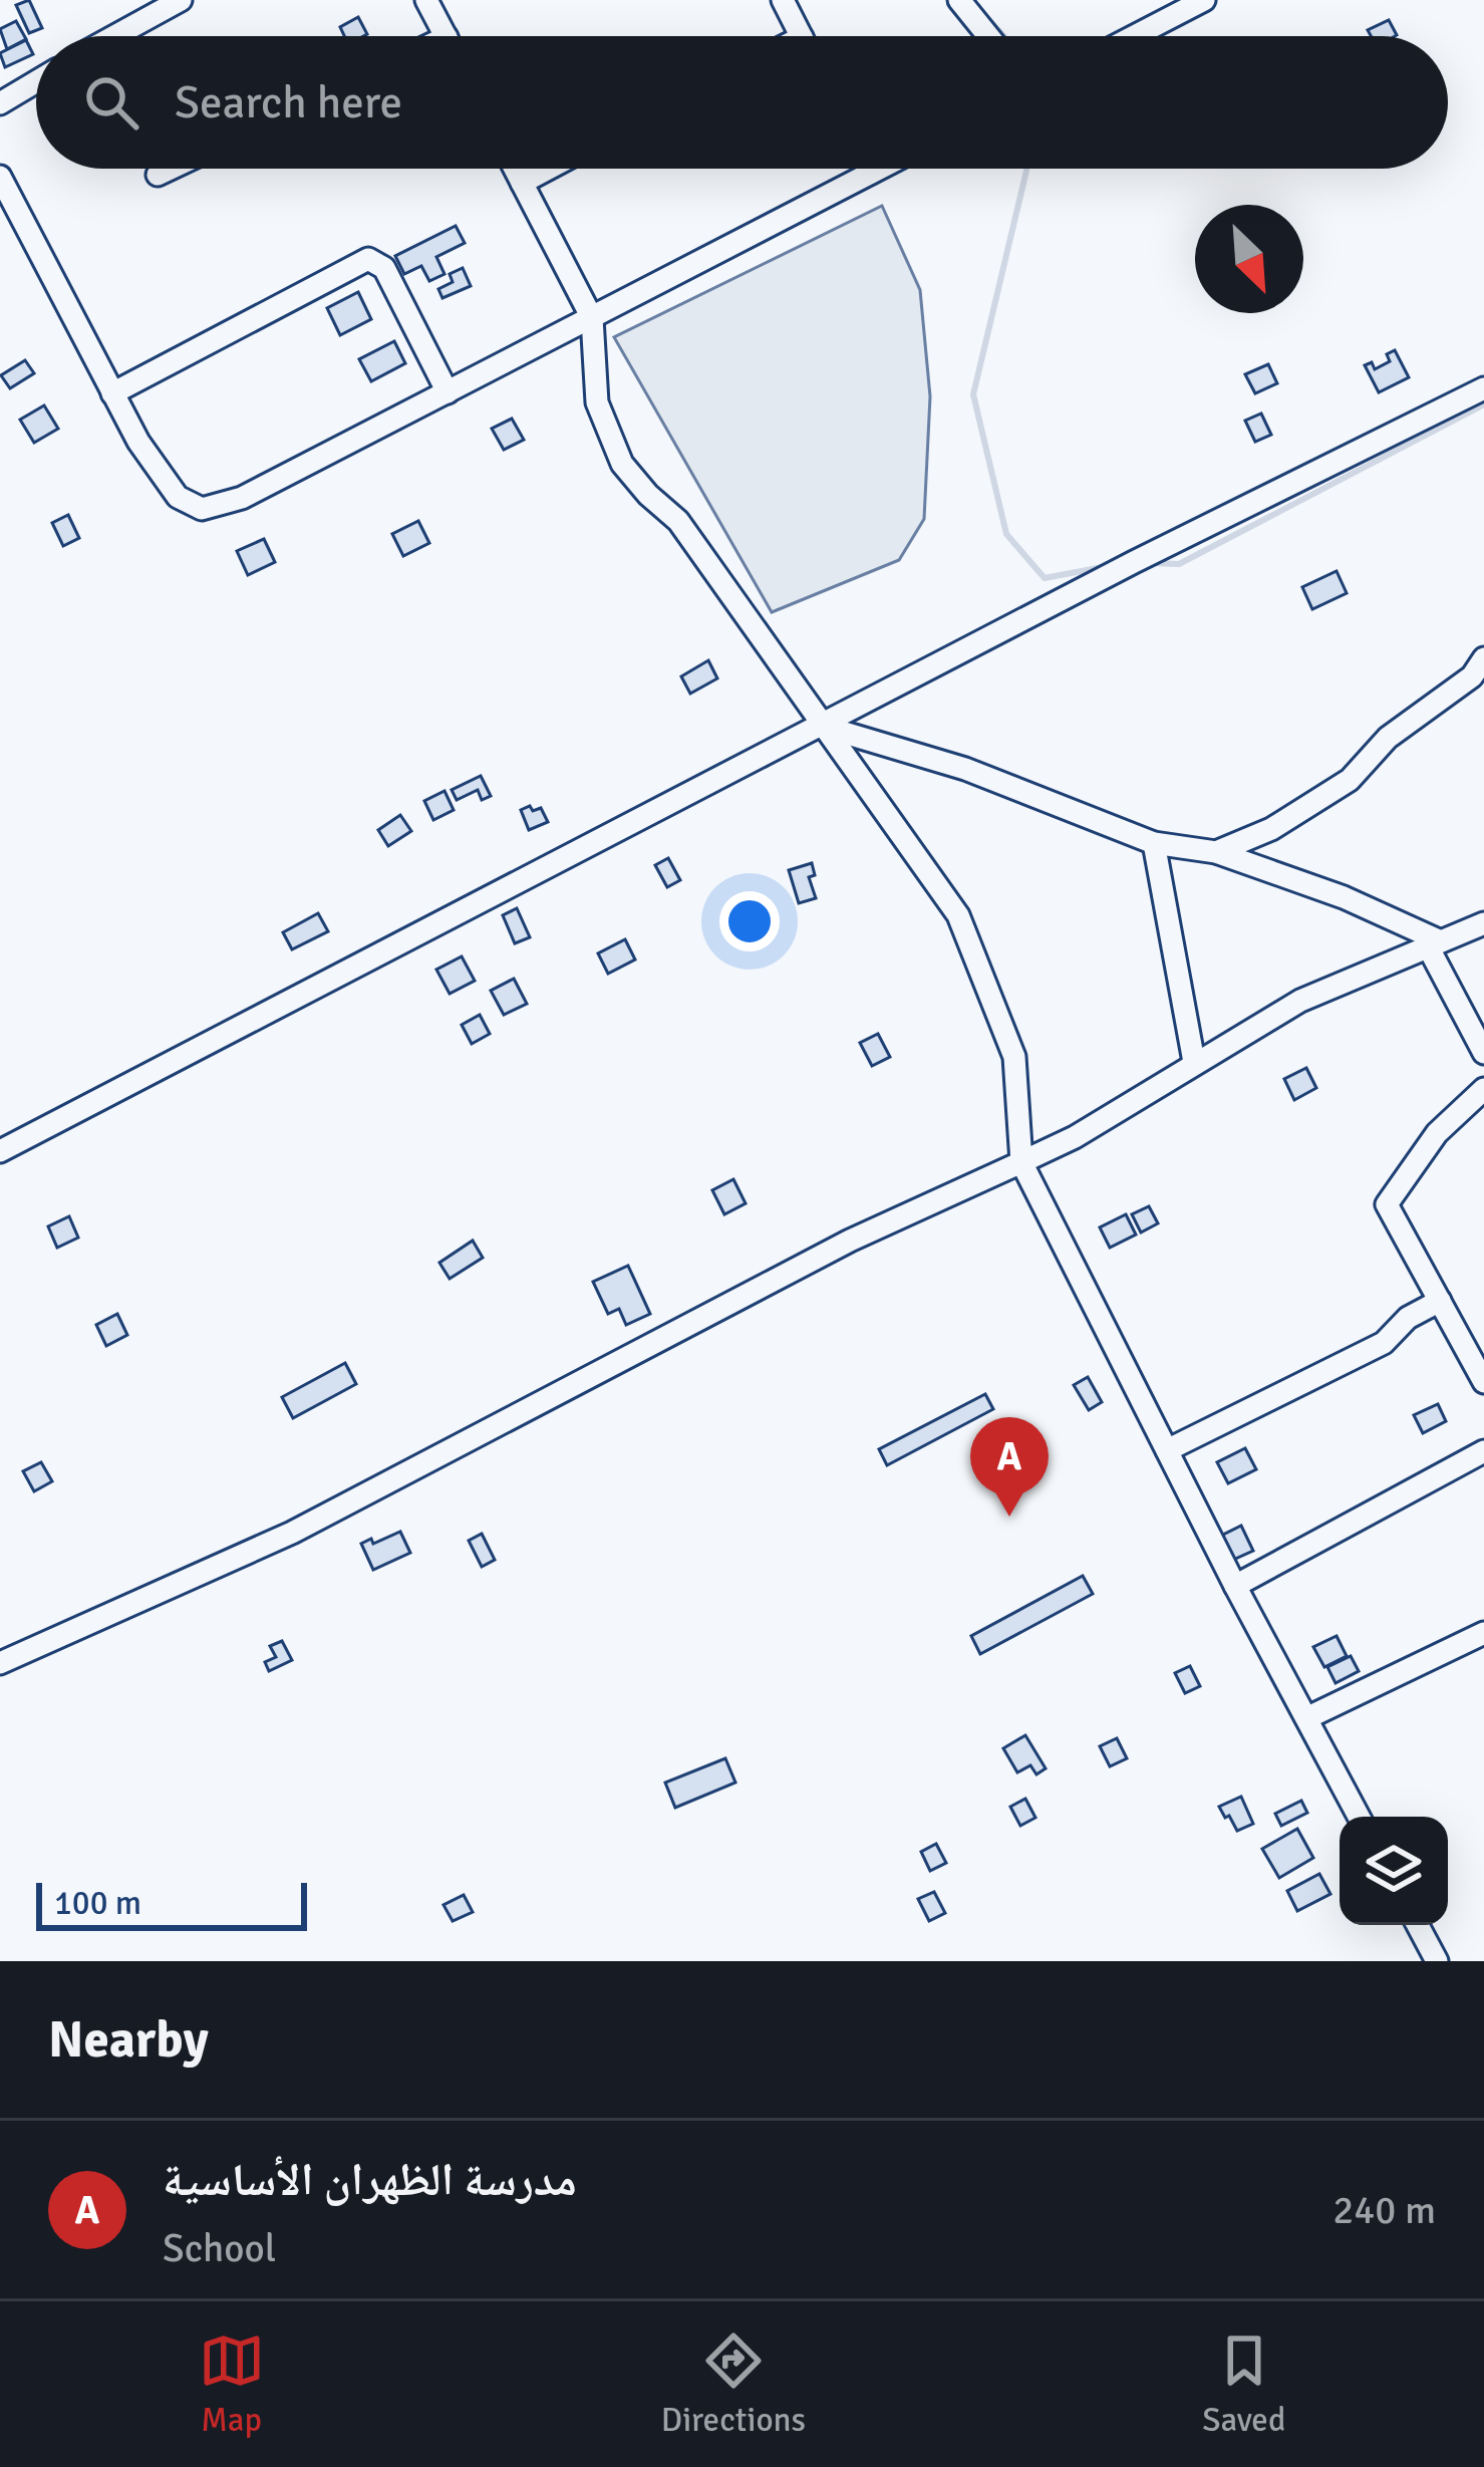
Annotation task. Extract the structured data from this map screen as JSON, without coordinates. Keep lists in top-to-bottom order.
{
  "scale_bar": "100 m",
  "north": "bottom right",
  "page": {
    "search": "Search here",
    "pins": "A",
    "scale": "100 m",
    "heading": "Nearby",
    "list": [
      {
        "mark": "A",
        "name": "مدرسة الظهران الأساسية",
        "note": "School",
        "value": "240 m"
      }
    ],
    "nav": ["Map", "Directions", "Saved"]
  }
}
